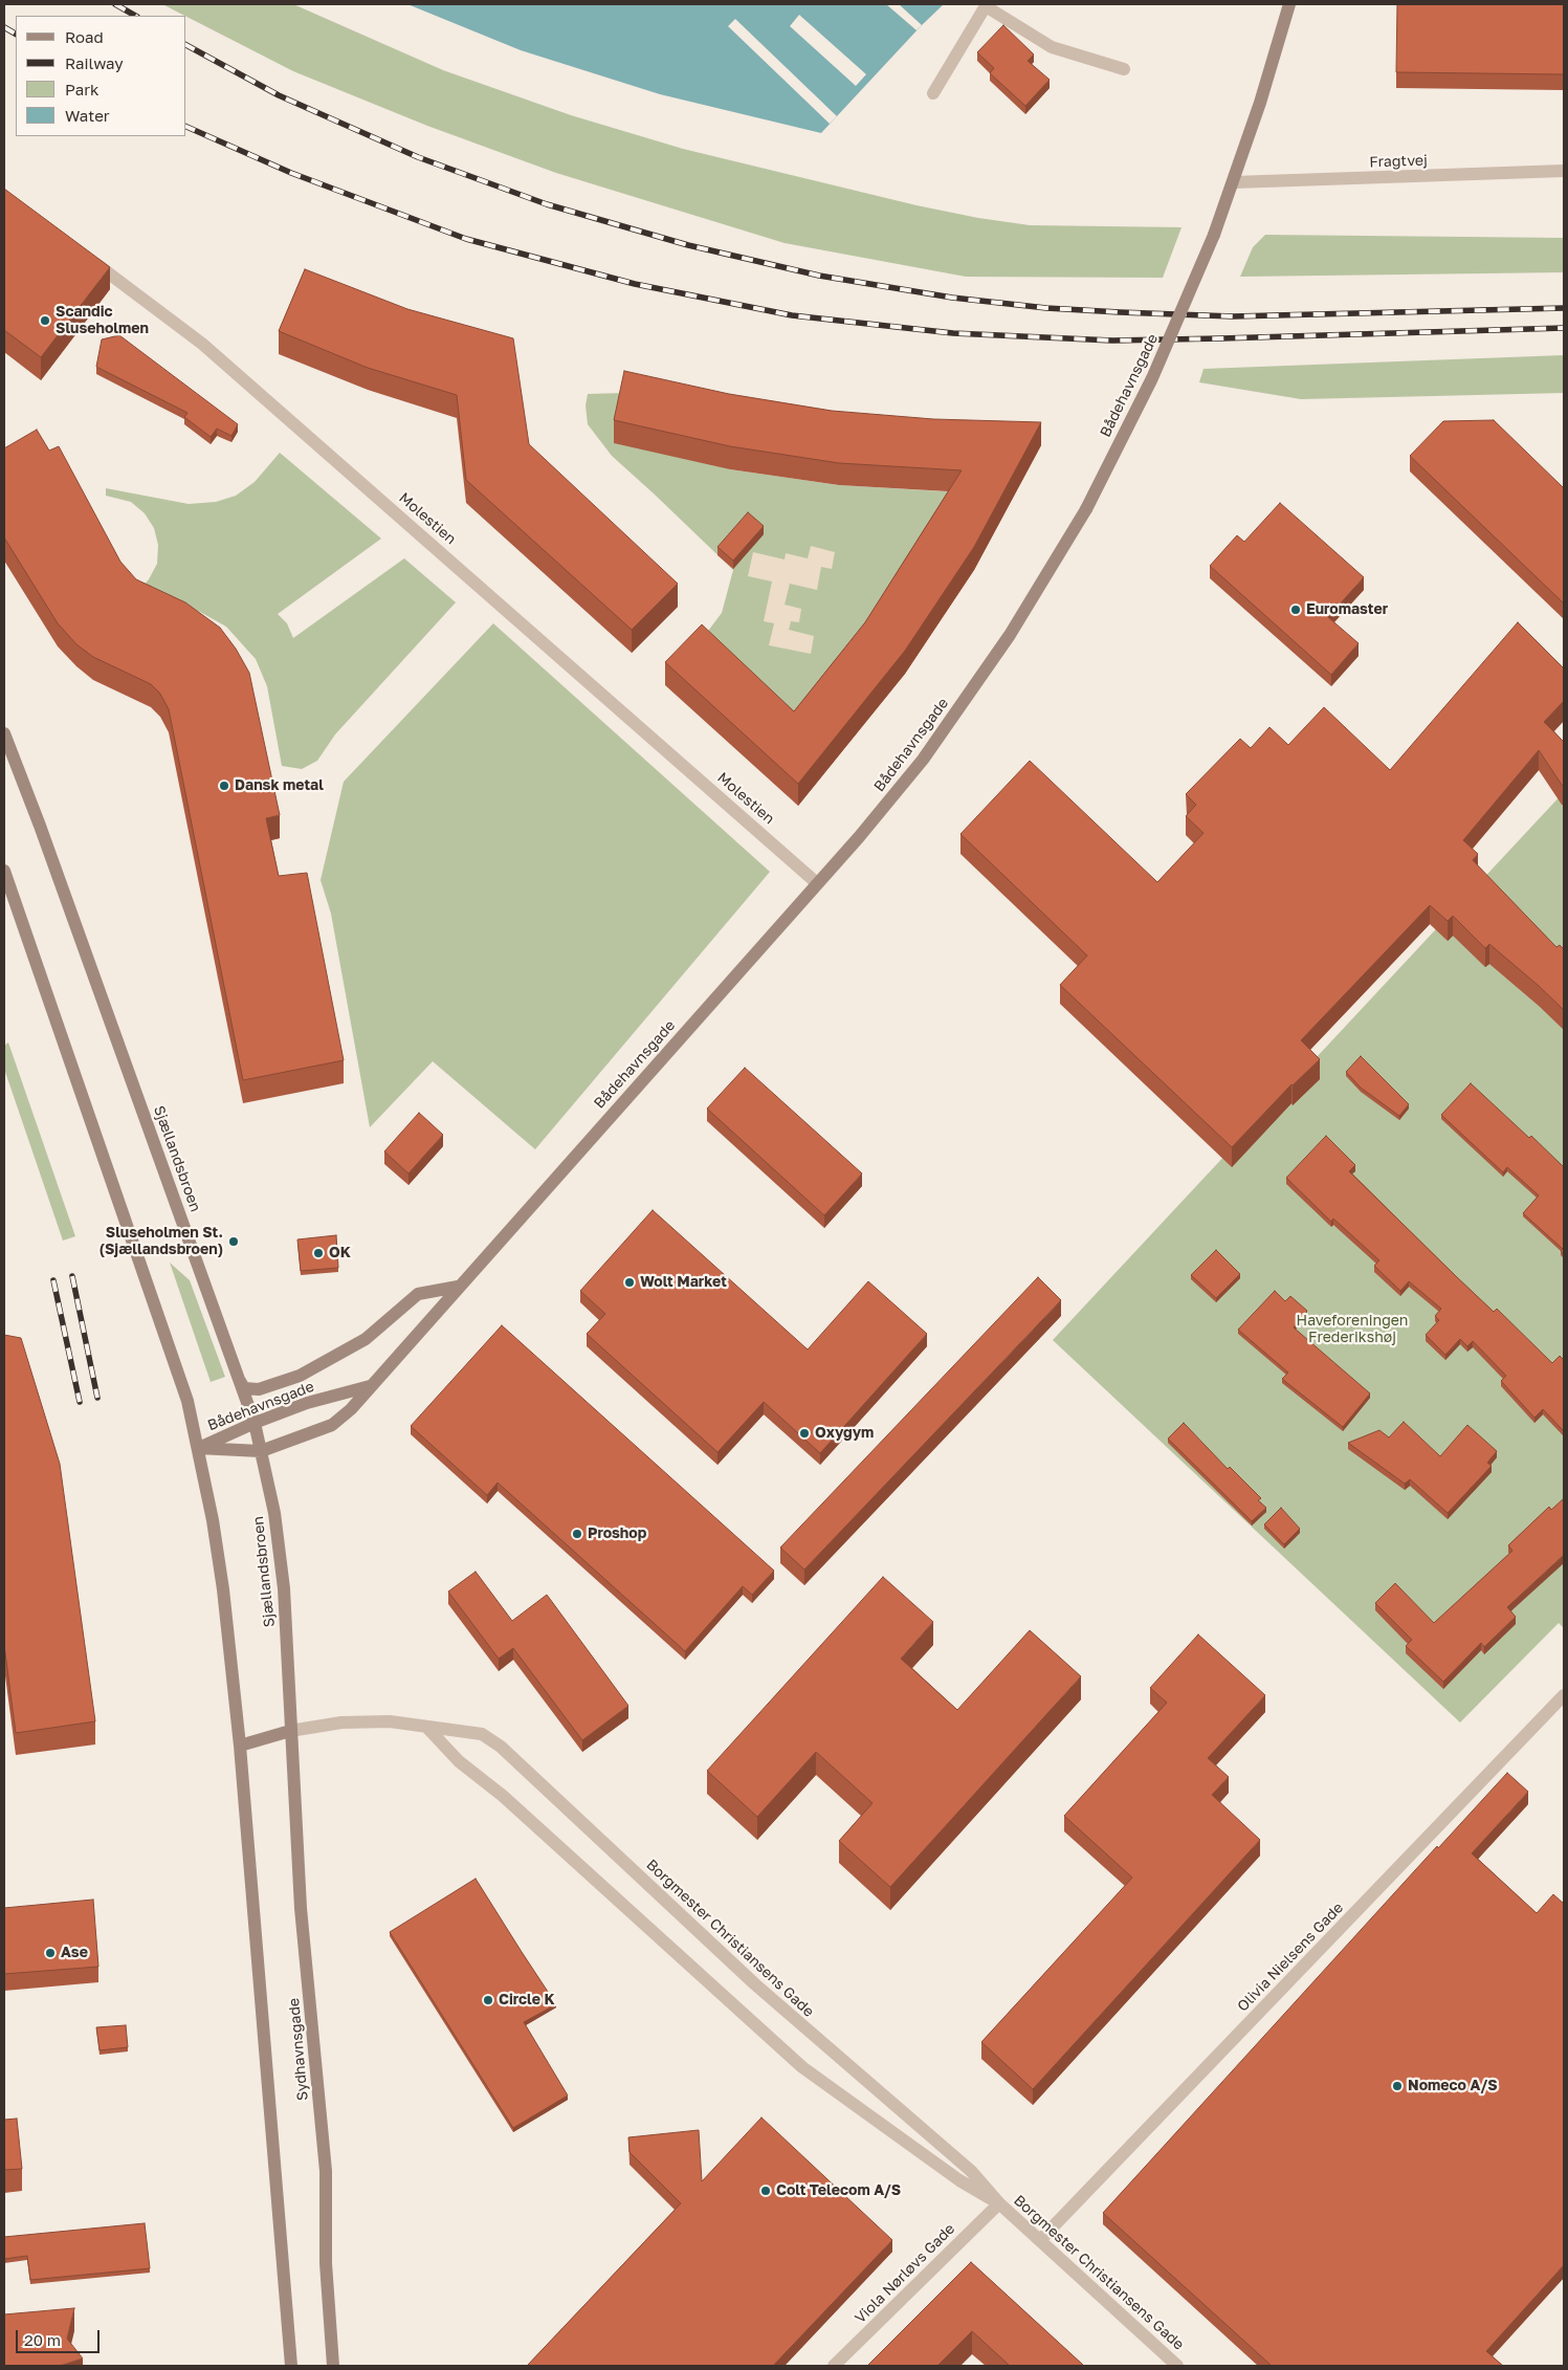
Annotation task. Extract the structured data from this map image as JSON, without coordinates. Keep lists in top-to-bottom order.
{
  "streets": {
    "street": [
      "Fragtvej",
      "Bådehavnsgade",
      "Molestien",
      "Sjællandsbroen",
      "Borgmester Christiansens Gade",
      "Olivia Nielsens Gade",
      "Sydhavnsgade",
      "Viola Nørløvs Gade"
    ]
  },
  "crossings": [
    ["Fragtvej", "Bådehavnsgade"],
    ["Bådehavnsgade", "Molestien"],
    ["Bådehavnsgade", "Sjællandsbroen"],
    ["Sjællandsbroen", "Borgmester Christiansens Gade"],
    ["Sjællandsbroen", "Sydhavnsgade"],
    ["Borgmester Christiansens Gade", "Olivia Nielsens Gade"],
    ["Borgmester Christiansens Gade", "Sydhavnsgade"],
    ["Borgmester Christiansens Gade", "Viola Nørløvs Gade"]
  ],
  "parks": ["Haveforeningen Frederikshøj"],
  "places": [
    "Scandic Sluseholmen",
    "Euromaster",
    "Dansk metal",
    "Sluseholmen St. (Sjællandsbroen)",
    "OK",
    "Wolt Market",
    "Oxygym",
    "Proshop",
    "Ase",
    "Circle K",
    "Nomeco A/S",
    "Colt Telecom A/S"
  ],
  "legend": [
    "Road",
    "Railway",
    "Park",
    "Water"
  ],
  "scale_bar": "20 m"
}
